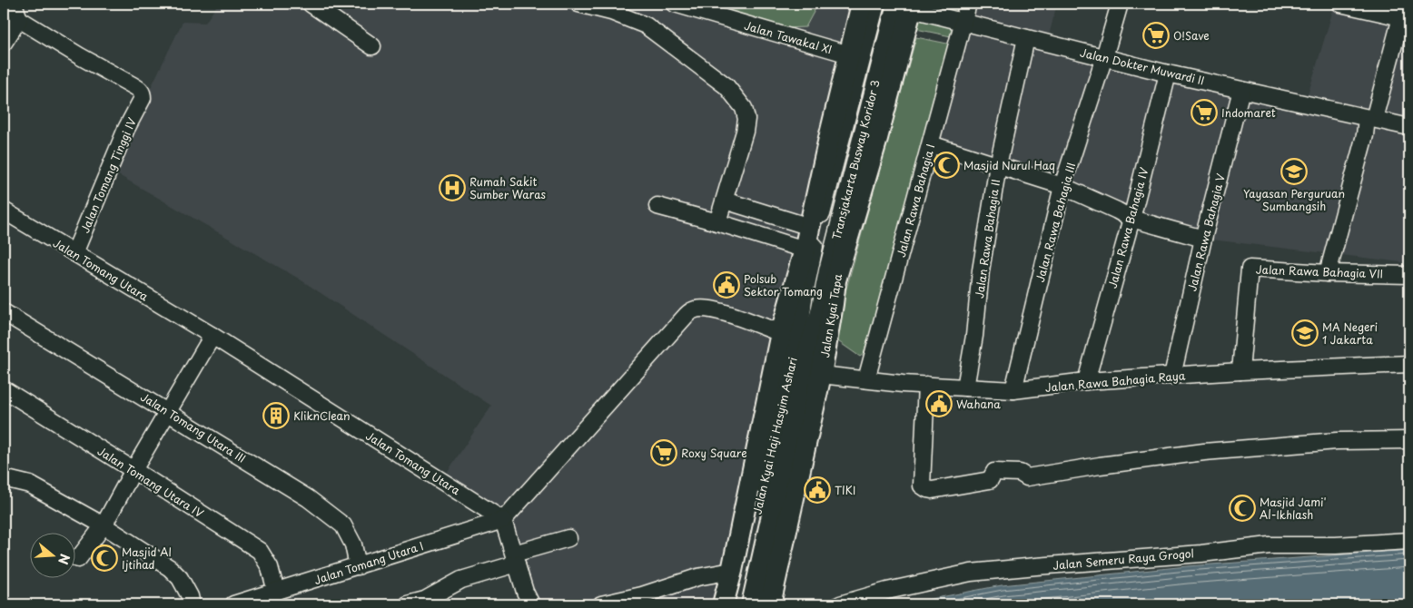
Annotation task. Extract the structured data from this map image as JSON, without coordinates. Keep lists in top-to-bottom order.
{
  "streets": {
    "main road": ["Jalan Kyai Tapa", "Jalan Kyai Haji Hasyim Ashari"],
    "street": [
      "Jalan Tawakal XI",
      "Jalan Dokter Muwardi II",
      "Transjakarta Busway Koridor 3",
      "Jalan Tomang Tinggi IV",
      "Jalan Rawa Bahagia I",
      "Jalan Rawa Bahagia III",
      "Jalan Rawa Bahagia IV",
      "Jalan Rawa Bahagia V",
      "Jalan Rawa Bahagia II",
      "Jalan Tomang Utara",
      "Jalan Rawa Bahagia VII",
      "Jalan Rawa Bahagia Raya",
      "Jalan Tomang Utara III",
      "Jalan Tomang Utara IV",
      "Jalan Semeru Raya Grogol",
      "Jalan Tomang Utara I"
    ]
  },
  "crossings": [
    ["Jalan Dokter Muwardi II", "Transjakarta Busway Koridor 3"],
    ["Jalan Dokter Muwardi II", "Jalan Rawa Bahagia I"],
    ["Jalan Dokter Muwardi II", "Jalan Rawa Bahagia III"],
    ["Jalan Dokter Muwardi II", "Jalan Rawa Bahagia IV"],
    ["Jalan Dokter Muwardi II", "Jalan Rawa Bahagia V"],
    ["Jalan Dokter Muwardi II", "Jalan Rawa Bahagia II"],
    ["Jalan Dokter Muwardi II", "Jalan Kyai Tapa"],
    ["Transjakarta Busway Koridor 3", "Jalan Kyai Tapa"],
    ["Transjakarta Busway Koridor 3", "Jalan Kyai Haji Hasyim Ashari"],
    ["Jalan Tomang Tinggi IV", "Jalan Tomang Utara"],
    ["Jalan Rawa Bahagia I", "Jalan Rawa Bahagia Raya"],
    ["Jalan Rawa Bahagia III", "Jalan Rawa Bahagia Raya"],
    ["Jalan Rawa Bahagia IV", "Jalan Rawa Bahagia Raya"],
    ["Jalan Rawa Bahagia V", "Jalan Rawa Bahagia Raya"],
    ["Jalan Rawa Bahagia II", "Jalan Rawa Bahagia Raya"],
    ["Jalan Tomang Utara", "Jalan Tomang Utara I"],
    ["Jalan Rawa Bahagia VII", "Jalan Rawa Bahagia Raya"],
    ["Jalan Kyai Tapa", "Jalan Rawa Bahagia Raya"],
    ["Jalan Kyai Tapa", "Jalan Kyai Haji Hasyim Ashari"],
    ["Jalan Tomang Utara III", "Jalan Tomang Utara I"],
    ["Jalan Tomang Utara IV", "Jalan Tomang Utara I"]
  ],
  "places": {
    "supermarket": ["O!Save", "Indomaret", "Roxy Square"],
    "mosque": ["Masjid Nurul Haq", "Masjid Jami' Al-Ikhlash", "Masjid Al Ijtihad"],
    "school or university": ["Yayasan Perguruan Sumbangsih", "MA Negeri 1 Jakarta"],
    "hospital": ["Rumah Sakit Sumber Waras"],
    "public building": ["Polsub Sektor Tomang", "Wahana", "TIKI"],
    "building": ["KliknClean"]
  },
  "north": "right"
}
